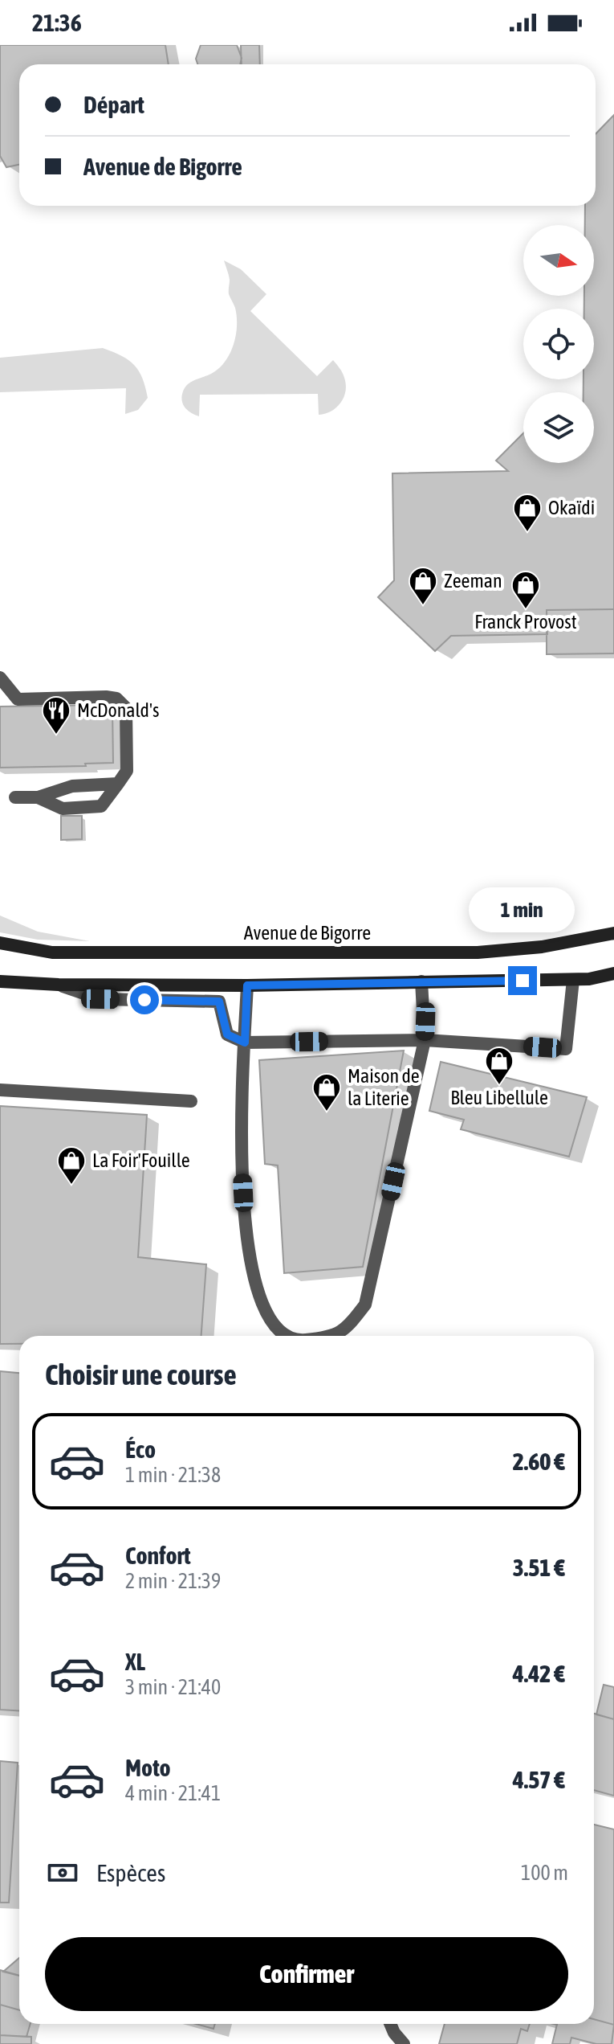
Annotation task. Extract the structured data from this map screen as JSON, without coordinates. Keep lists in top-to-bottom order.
{
  "streets": {
    "main road": ["Avenue de Bigorre"]
  },
  "places": {
    "shop": [
      "Okaïdi",
      "Zeeman",
      "Franck Provost",
      "Bleu Libellule",
      "Maison de la Literie",
      "La Foir'Fouille"
    ],
    "restaurant": ["McDonald's"]
  },
  "north": "right",
  "page": {
    "status": "21:36",
    "banner": ["Départ", "Avenue de Bigorre"],
    "bubble": "1 min",
    "heading": "Choisir une course",
    "list": [
      {
        "name": "Éco",
        "note": "1 min · 21:38",
        "value": "2.60 €"
      },
      {
        "name": "Confort",
        "note": "2 min · 21:39",
        "value": "3.51 €"
      },
      {
        "name": "XL",
        "note": "3 min · 21:40",
        "value": "4.42 €"
      },
      {
        "name": "Moto",
        "note": "4 min · 21:41",
        "value": "4.57 €"
      }
    ],
    "pay": ["Espèces", "100 m"],
    "buttons": "Confirmer"
  }
}
